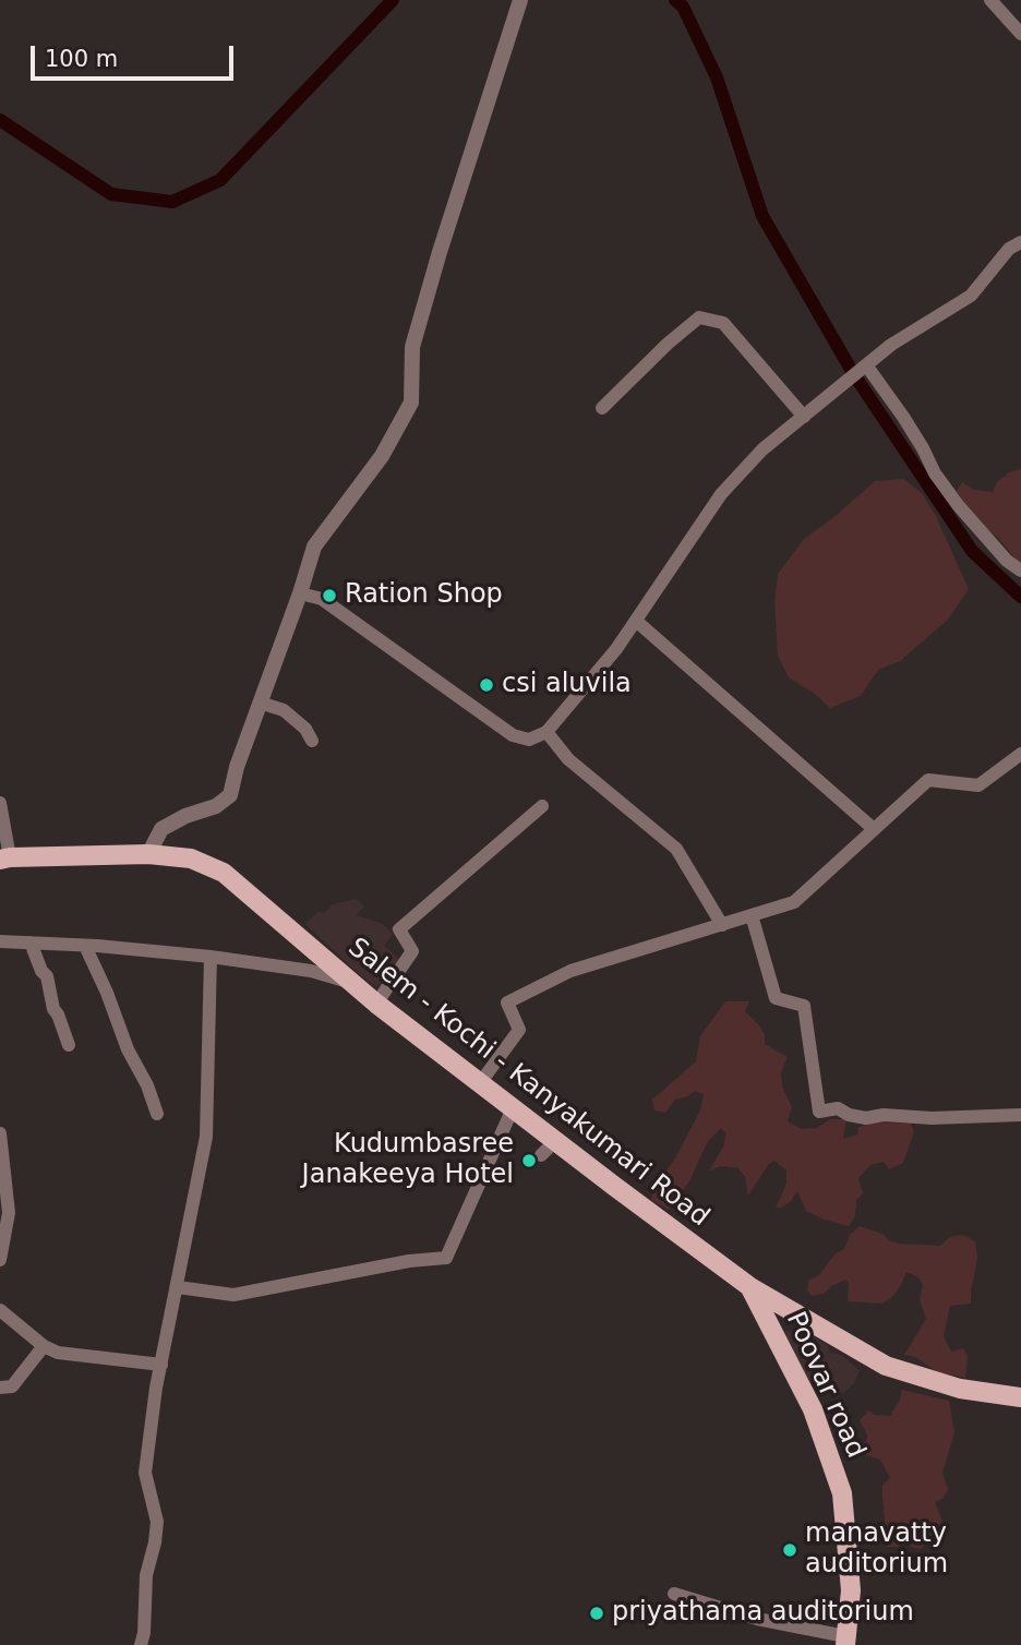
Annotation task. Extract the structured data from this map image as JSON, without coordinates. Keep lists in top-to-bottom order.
{
  "streets": {
    "main road": ["Salem - Kochi - Kanyakumari Road", "Poovar road"]
  },
  "crossings": [
    ["Salem - Kochi - Kanyakumari Road", "Poovar road"]
  ],
  "places": [
    "Ration Shop",
    "csi aluvila",
    "Kudumbasree Janakeeya Hotel",
    "manavatty auditorium",
    "priyathama auditorium"
  ],
  "scale_bar": "100 m"
}
